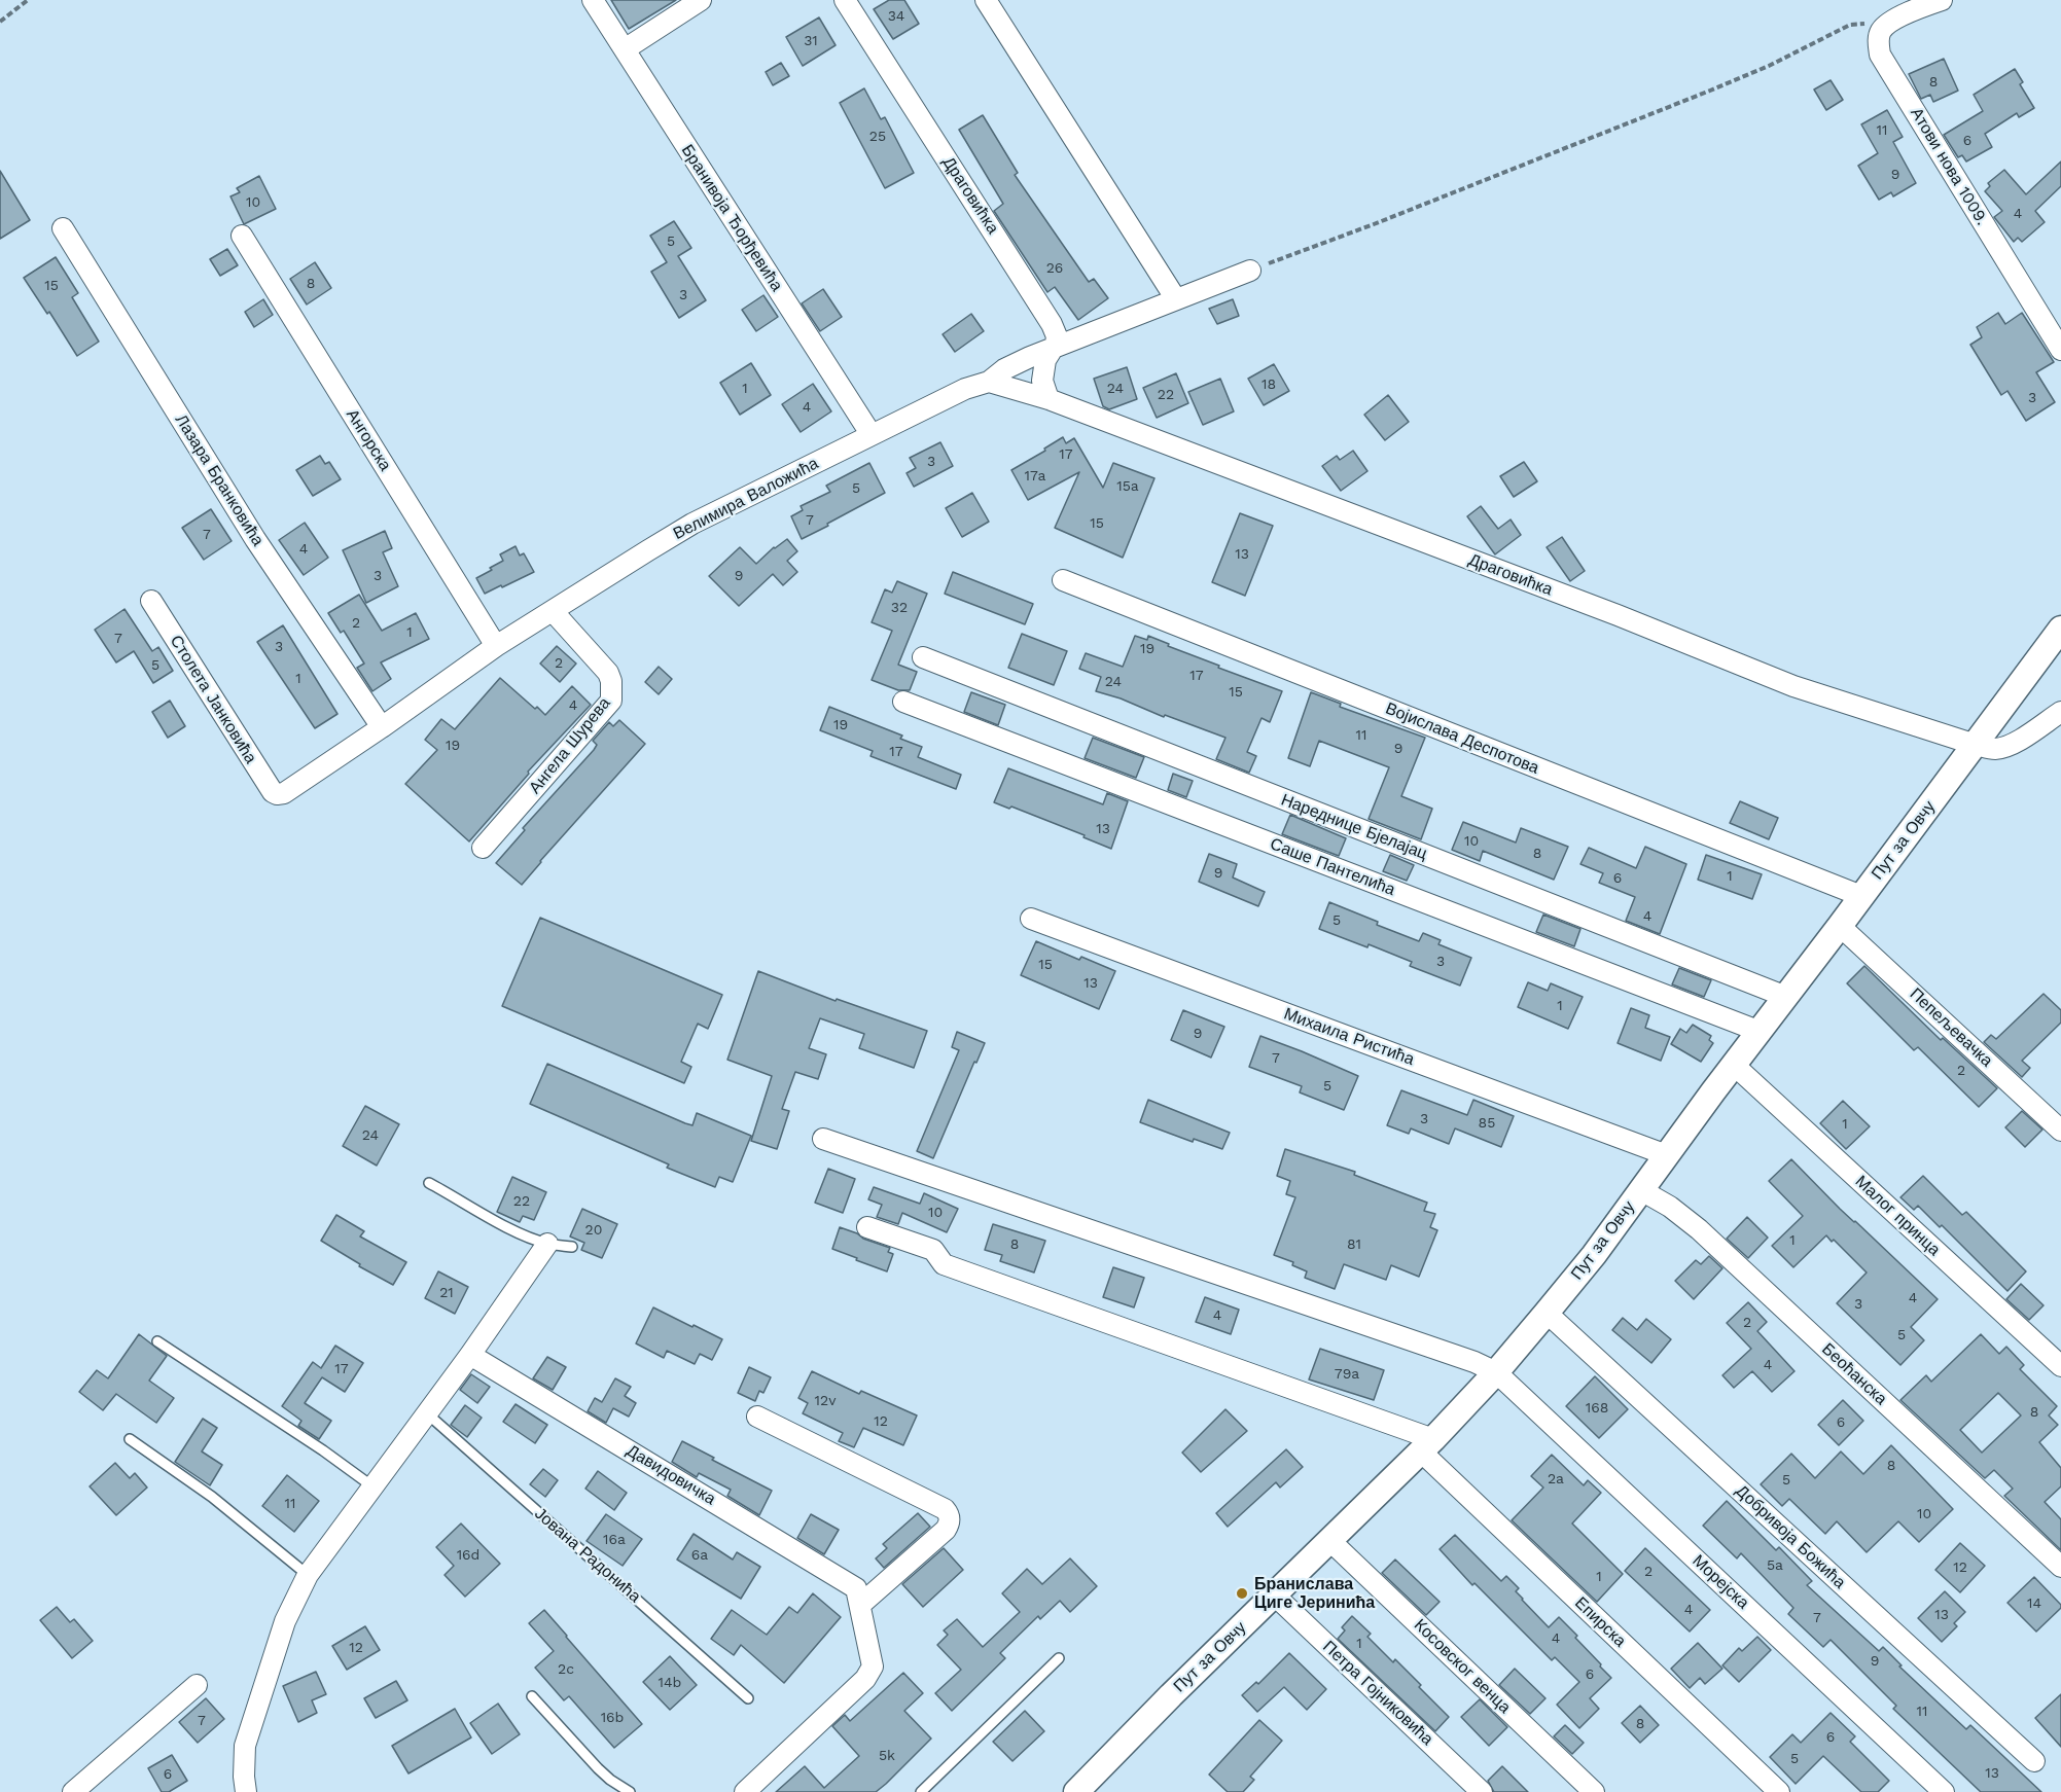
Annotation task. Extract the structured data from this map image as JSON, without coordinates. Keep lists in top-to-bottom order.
{
  "streets": {
    "street": [
      "Атови нова 1009.",
      "Драговићка",
      "Бранивоја Ђорђевића",
      "Ангорска",
      "Лазара Бранковића",
      "Велимира Валожића",
      "Столета Јанковића",
      "Војислава Деспотова",
      "Ангела Шурева",
      "Нареднице Бјелајац",
      "Пут за Овчу",
      "Саше Пантелића",
      "Пепељевачка",
      "Михаила Ристића",
      "Малог принца",
      "Беоћанска",
      "Давидовичка",
      "Добривоја Божића",
      "Морејска",
      "Епирска",
      "Косовског венца",
      "Петра Гојниковића"
    ],
    "lane": ["Јована Радонића"]
  },
  "crossings": [
    ["Драговићка", "Велимира Валожића"],
    ["Драговићка", "Пут за Овчу"],
    ["Бранивоја Ђорђевића", "Велимира Валожића"],
    ["Ангорска", "Велимира Валожића"],
    ["Лазара Бранковића", "Велимира Валожића"],
    ["Велимира Валожића", "Столета Јанковића"],
    ["Велимира Валожића", "Ангела Шурева"],
    ["Војислава Деспотова", "Пут за Овчу"],
    ["Нареднице Бјелајац", "Пут за Овчу"],
    ["Пут за Овчу", "Саше Пантелића"],
    ["Пут за Овчу", "Пепељевачка"],
    ["Пут за Овчу", "Михаила Ристића"],
    ["Пут за Овчу", "Малог принца"],
    ["Пут за Овчу", "Беоћанска"],
    ["Пут за Овчу", "Добривоја Божића"],
    ["Пут за Овчу", "Морејска"],
    ["Пут за Овчу", "Епирска"],
    ["Пут за Овчу", "Косовског венца"],
    ["Пут за Овчу", "Петра Гојниковића"]
  ],
  "places": ["Бранислава Циге Јеринића"],
  "house_numbers": [
    "34",
    "31",
    "8",
    "11",
    "25",
    "6",
    "9",
    "10",
    "4",
    "5",
    "26",
    "8",
    "15",
    "3",
    "18",
    "1",
    "24",
    "22",
    "3",
    "4",
    "17",
    "3",
    "17a",
    "15a",
    "5",
    "7",
    "15",
    "7",
    "4",
    "13",
    "3",
    "9",
    "32",
    "2",
    "1",
    "7",
    "3",
    "19",
    "2",
    "5",
    "17",
    "1",
    "24",
    "15",
    "4",
    "19",
    "11",
    "19",
    "9",
    "17",
    "13",
    "10",
    "8",
    "9",
    "1",
    "6",
    "4",
    "5",
    "3",
    "15",
    "13",
    "1",
    "9",
    "7",
    "2",
    "5",
    "3",
    "85",
    "1",
    "24",
    "22",
    "10",
    "20",
    "1",
    "8",
    "81",
    "21",
    "4",
    "3",
    "4",
    "2",
    "5",
    "4",
    "17",
    "79a",
    "12v",
    "168",
    "8",
    "12",
    "6",
    "8",
    "2a",
    "5",
    "11",
    "10",
    "16a",
    "16d",
    "6a",
    "5a",
    "12",
    "2",
    "1",
    "14",
    "4",
    "13",
    "7",
    "4",
    "1",
    "12",
    "9",
    "2c",
    "6",
    "14b",
    "11",
    "16b",
    "7",
    "8",
    "6",
    "5k",
    "5",
    "13",
    "6"
  ]
}
